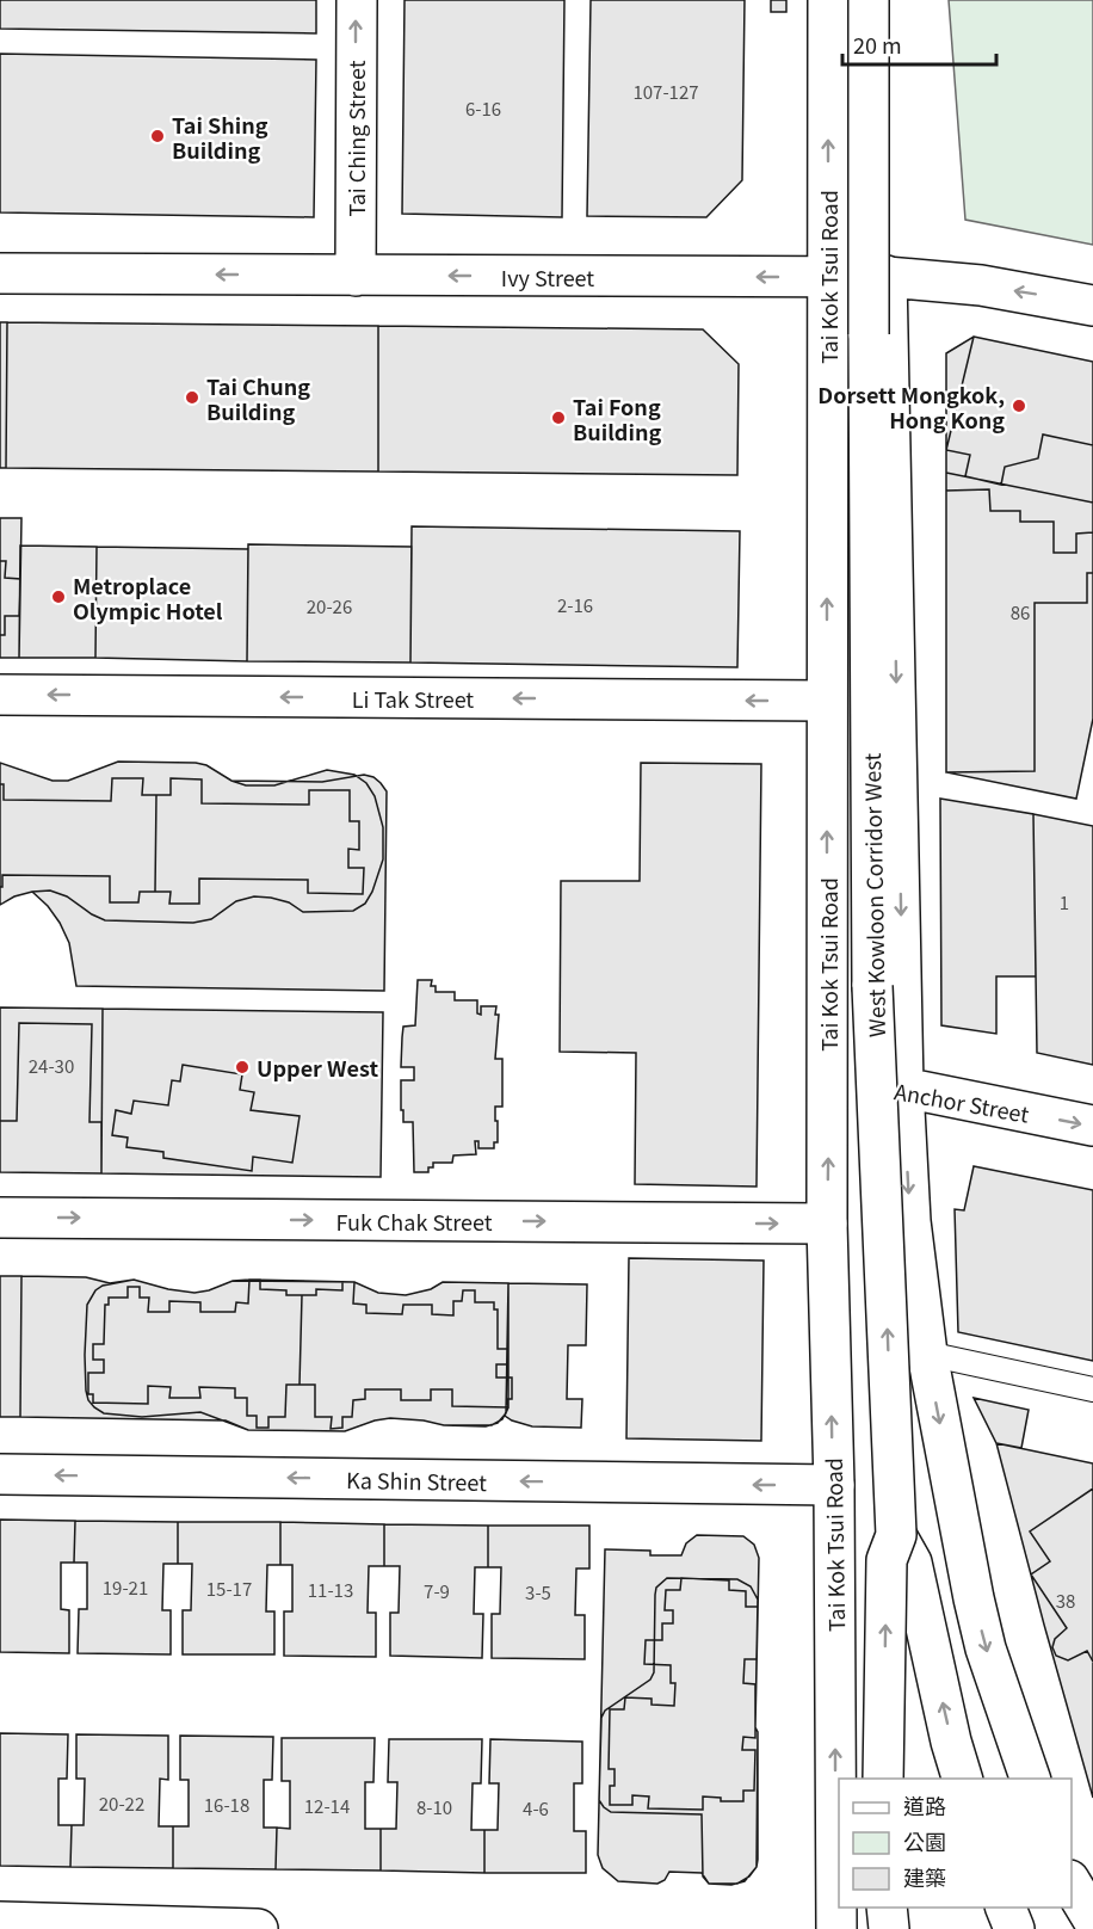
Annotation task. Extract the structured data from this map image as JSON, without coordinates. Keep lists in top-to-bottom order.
{
  "streets": {
    "main road": [
      "Tai Ching Street",
      "Ivy Street",
      "Tai Kok Tsui Road",
      "Li Tak Street",
      "West Kowloon Corridor West",
      "Anchor Street",
      "Fuk Chak Street",
      "Ka Shin Street"
    ]
  },
  "crossings": [
    ["Tai Ching Street", "Ivy Street"],
    ["Ivy Street", "Tai Kok Tsui Road"],
    ["Tai Kok Tsui Road", "Li Tak Street"],
    ["Tai Kok Tsui Road", "Anchor Street"],
    ["Tai Kok Tsui Road", "Fuk Chak Street"],
    ["Tai Kok Tsui Road", "Ka Shin Street"]
  ],
  "one_way": [
    "Tai Ching Street",
    "Ivy Street",
    "Li Tak Street",
    "Anchor Street",
    "Fuk Chak Street",
    "Ka Shin Street"
  ],
  "places": [
    "Tai Shing Building",
    "Tai Chung Building",
    "Dorsett Mongkok, Hong Kong",
    "Tai Fong Building",
    "Metroplace Olympic Hotel",
    "Upper West"
  ],
  "house_numbers": [
    "107-127",
    "6-16",
    "2-16",
    "20-26",
    "86",
    "1",
    "24-30",
    "19-21",
    "15-17",
    "11-13",
    "7-9",
    "3-5",
    "38",
    "20-22",
    "16-18",
    "12-14",
    "8-10",
    "4-6"
  ],
  "legend": ["道路", "公園", "建築"],
  "scale_bar": "20 m"
}
